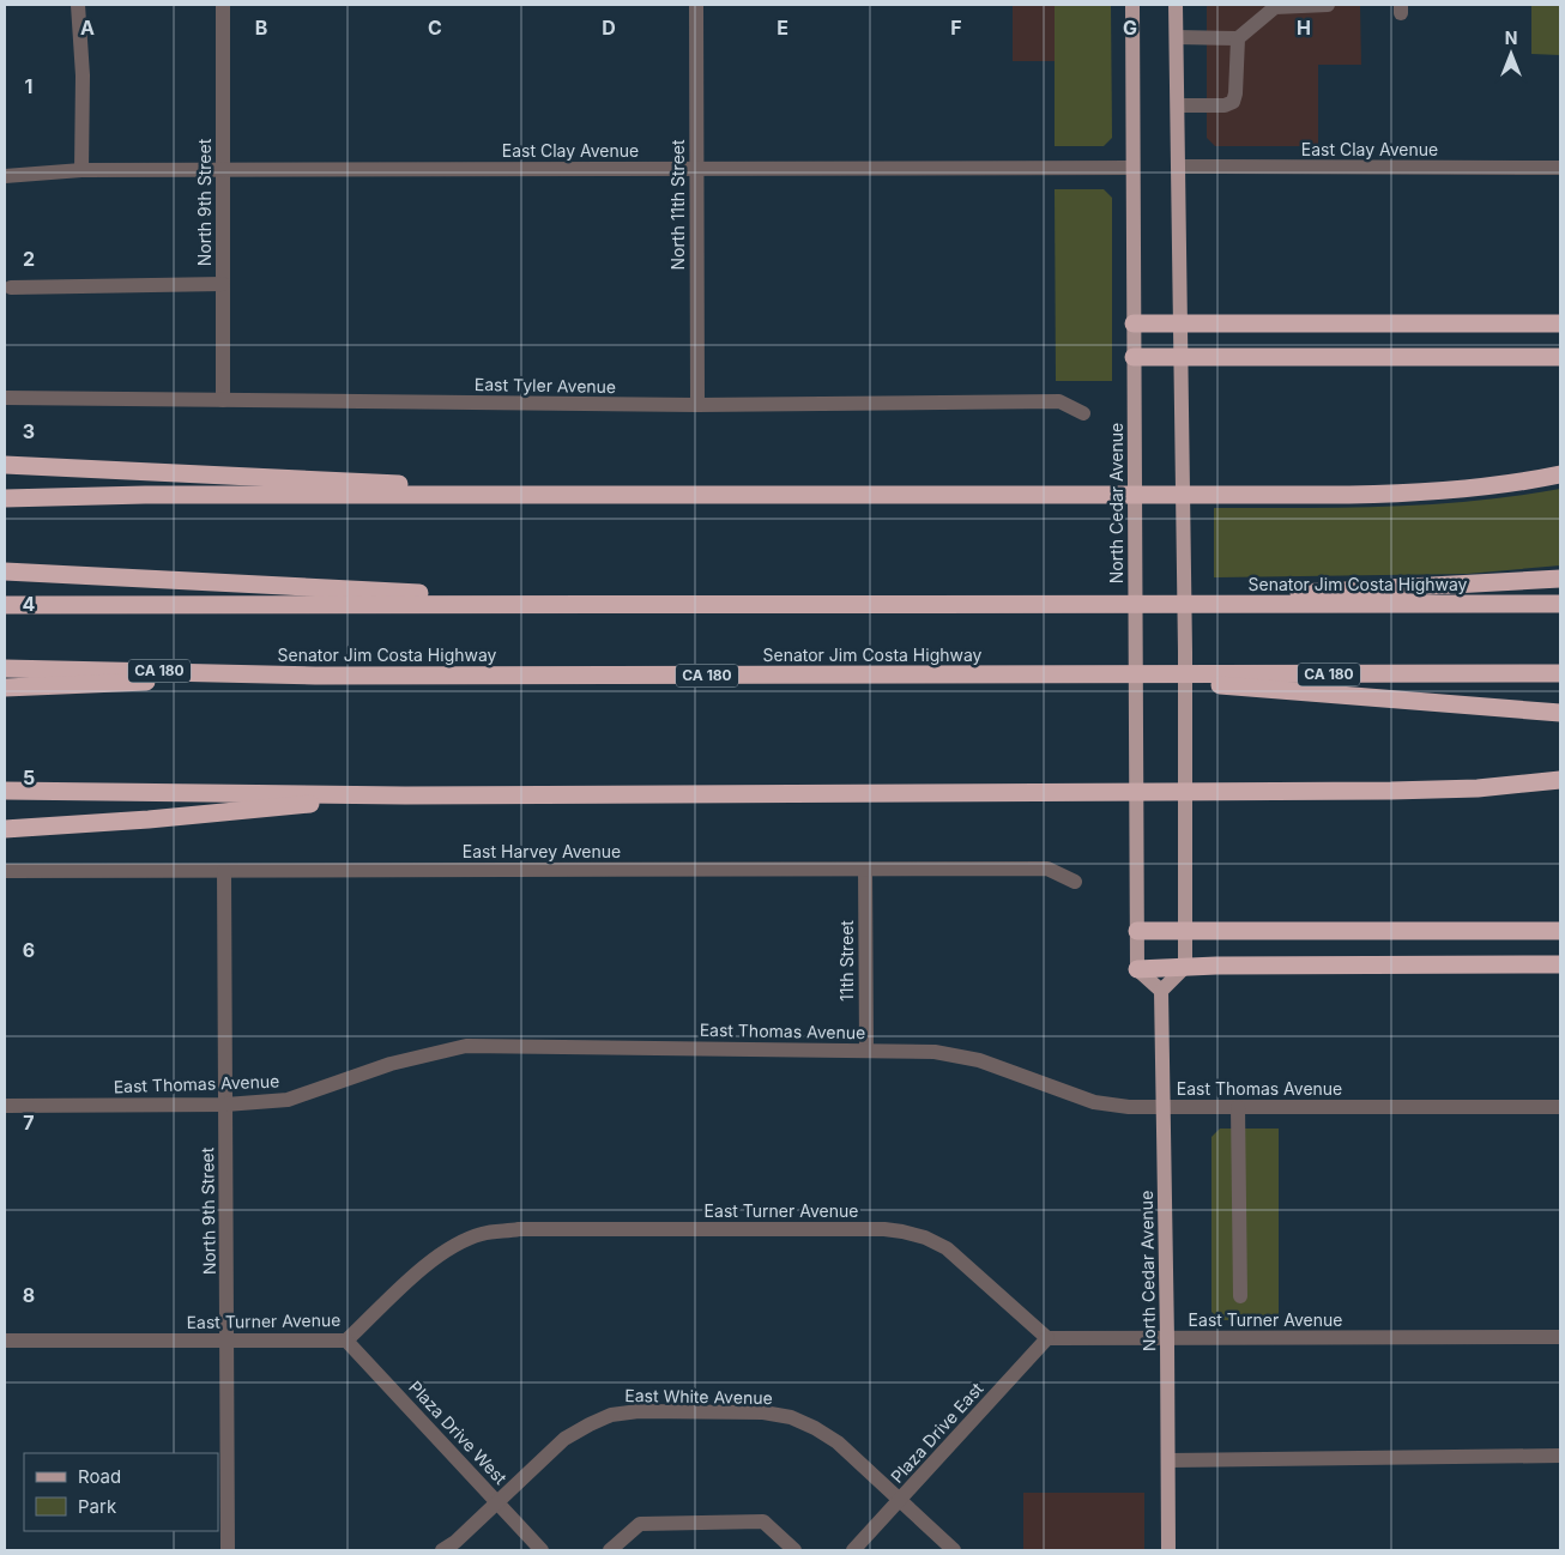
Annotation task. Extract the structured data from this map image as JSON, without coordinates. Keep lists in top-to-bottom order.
{
  "streets": {
    "highway": ["Senator Jim Costa Highway", "CA 180"],
    "main road": ["North Cedar Avenue"],
    "street": [
      "East Clay Avenue",
      "North 9th Street",
      "North 11th Street",
      "East Tyler Avenue",
      "East Harvey Avenue",
      "11th Street",
      "East Thomas Avenue",
      "East Turner Avenue",
      "East White Avenue",
      "Plaza Drive West",
      "Plaza Drive East"
    ]
  },
  "crossings": [
    ["East Clay Avenue", "North 9th Street"],
    ["East Clay Avenue", "North 11th Street"],
    ["East Clay Avenue", "North Cedar Avenue"],
    ["North 9th Street", "East Tyler Avenue"],
    ["North 9th Street", "East Harvey Avenue"],
    ["North 9th Street", "East Thomas Avenue"],
    ["North 9th Street", "East Turner Avenue"],
    ["North 11th Street", "East Tyler Avenue"],
    ["North Cedar Avenue", "East Thomas Avenue"],
    ["North Cedar Avenue", "East Turner Avenue"],
    ["East Harvey Avenue", "11th Street"],
    ["11th Street", "East Thomas Avenue"],
    ["East Turner Avenue", "Plaza Drive West"],
    ["East Turner Avenue", "Plaza Drive East"],
    ["East White Avenue", "Plaza Drive West"],
    ["East White Avenue", "Plaza Drive East"]
  ],
  "legend": ["Road", "Park"],
  "north": "top",
  "grid": {
    "columns": [
      "A",
      "B",
      "C",
      "D",
      "E",
      "F",
      "G",
      "H"
    ],
    "rows": [
      "1",
      "2",
      "3",
      "4",
      "5",
      "6",
      "7",
      "8"
    ]
  }
}
